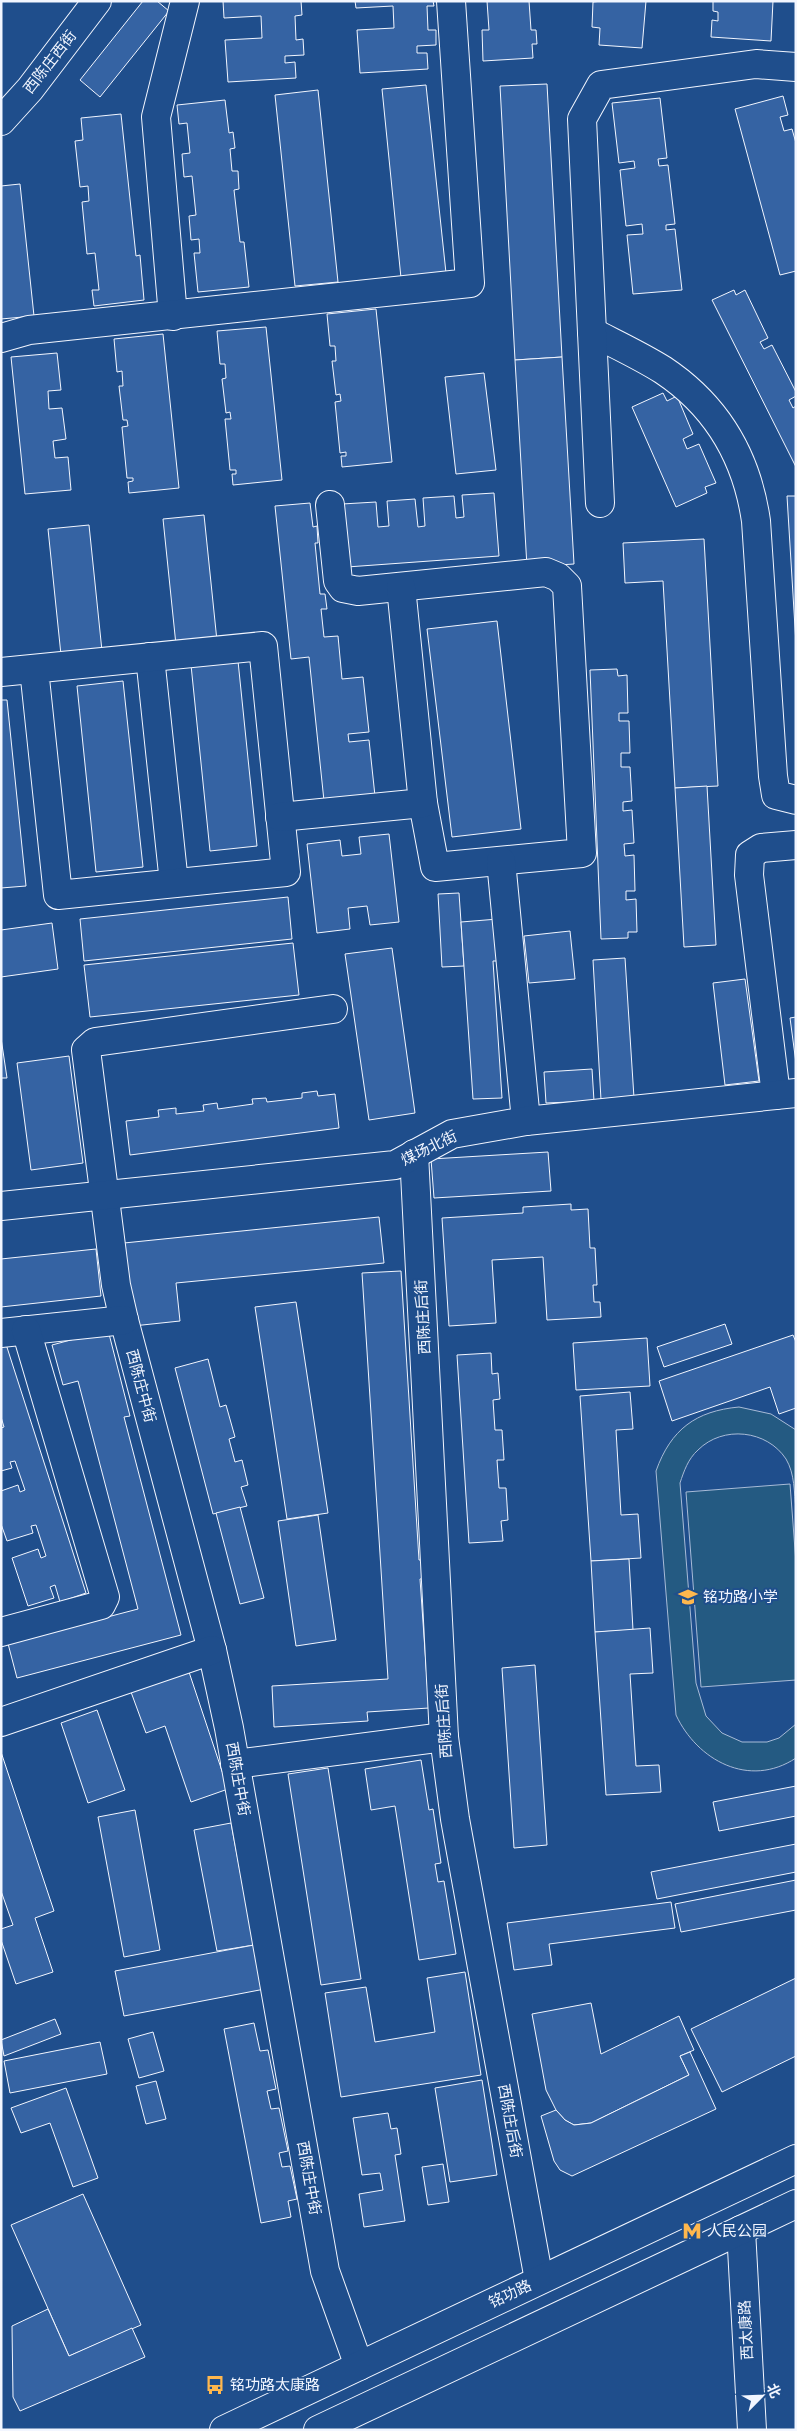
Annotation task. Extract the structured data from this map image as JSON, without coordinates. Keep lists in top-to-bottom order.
{
  "streets": {
    "street": [
      "西陈庄西街",
      "煤场北街",
      "西陈庄后街",
      "西陈庄中街",
      "铭功路",
      "西太康路"
    ]
  },
  "crossings": [
    ["煤场北街", "西陈庄后街"],
    ["煤场北街", "西陈庄中街"],
    ["西陈庄后街", "铭功路"],
    ["西陈庄中街", "铭功路"]
  ],
  "places": {
    "school or university": ["铭功路小学"],
    "metro station": ["人民公园"],
    "bus stop": ["铭功路太康路"]
  },
  "north": "top right"
}
